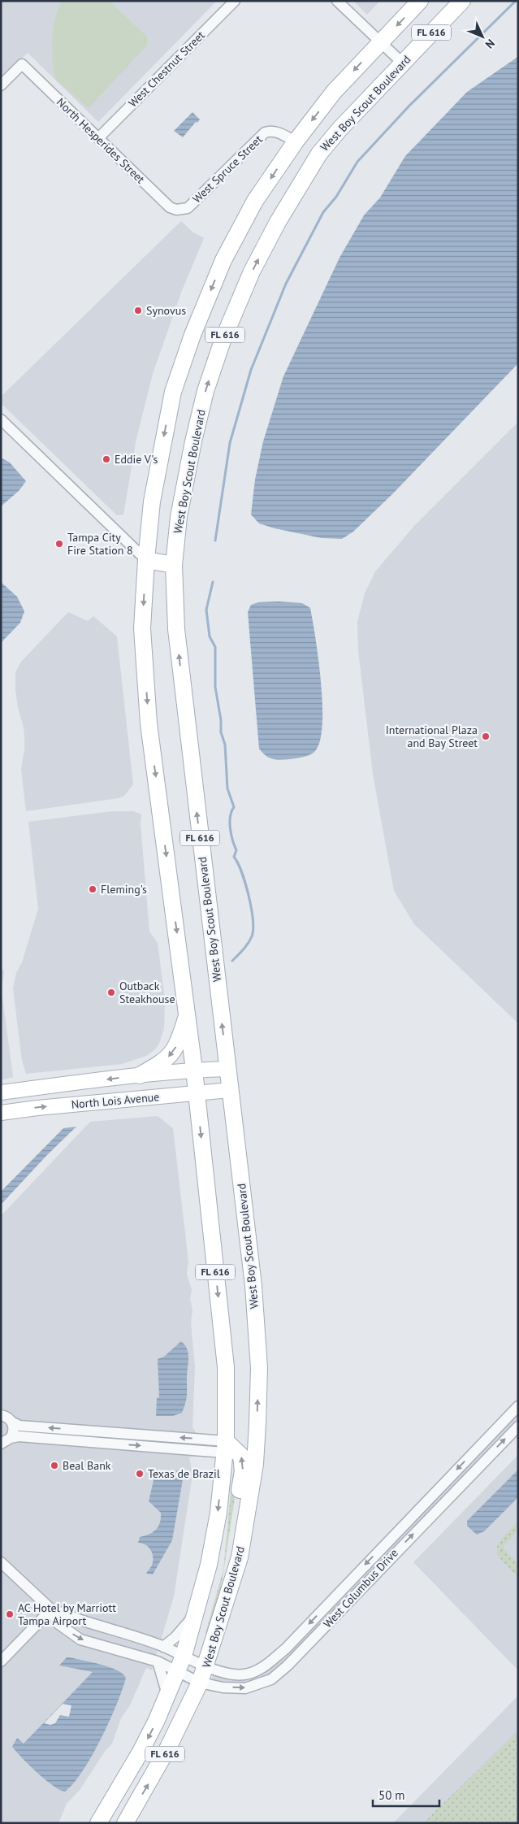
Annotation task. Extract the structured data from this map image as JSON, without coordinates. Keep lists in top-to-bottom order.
{
  "streets": {
    "main road": ["FL 616", "West Boy Scout Boulevard"],
    "street": [
      "West Chestnut Street",
      "North Hesperides Street",
      "West Spruce Street",
      "North Lois Avenue",
      "West Columbus Drive"
    ]
  },
  "crossings": [
    ["FL 616", "West Spruce Street"],
    ["FL 616", "North Lois Avenue"],
    ["FL 616", "West Columbus Drive"],
    ["West Chestnut Street", "North Hesperides Street"],
    ["West Boy Scout Boulevard", "North Lois Avenue"],
    ["West Boy Scout Boulevard", "West Columbus Drive"],
    ["North Hesperides Street", "West Spruce Street"]
  ],
  "places": [
    "Synovus",
    "Eddie V's",
    "Tampa City Fire Station 8",
    "International Plaza and Bay Street",
    "Fleming's",
    "Outback Steakhouse",
    "Beal Bank",
    "Texas de Brazil",
    "AC Hotel by Marriott Tampa Airport"
  ],
  "scale_bar": "50 m",
  "north": "bottom right"
}
